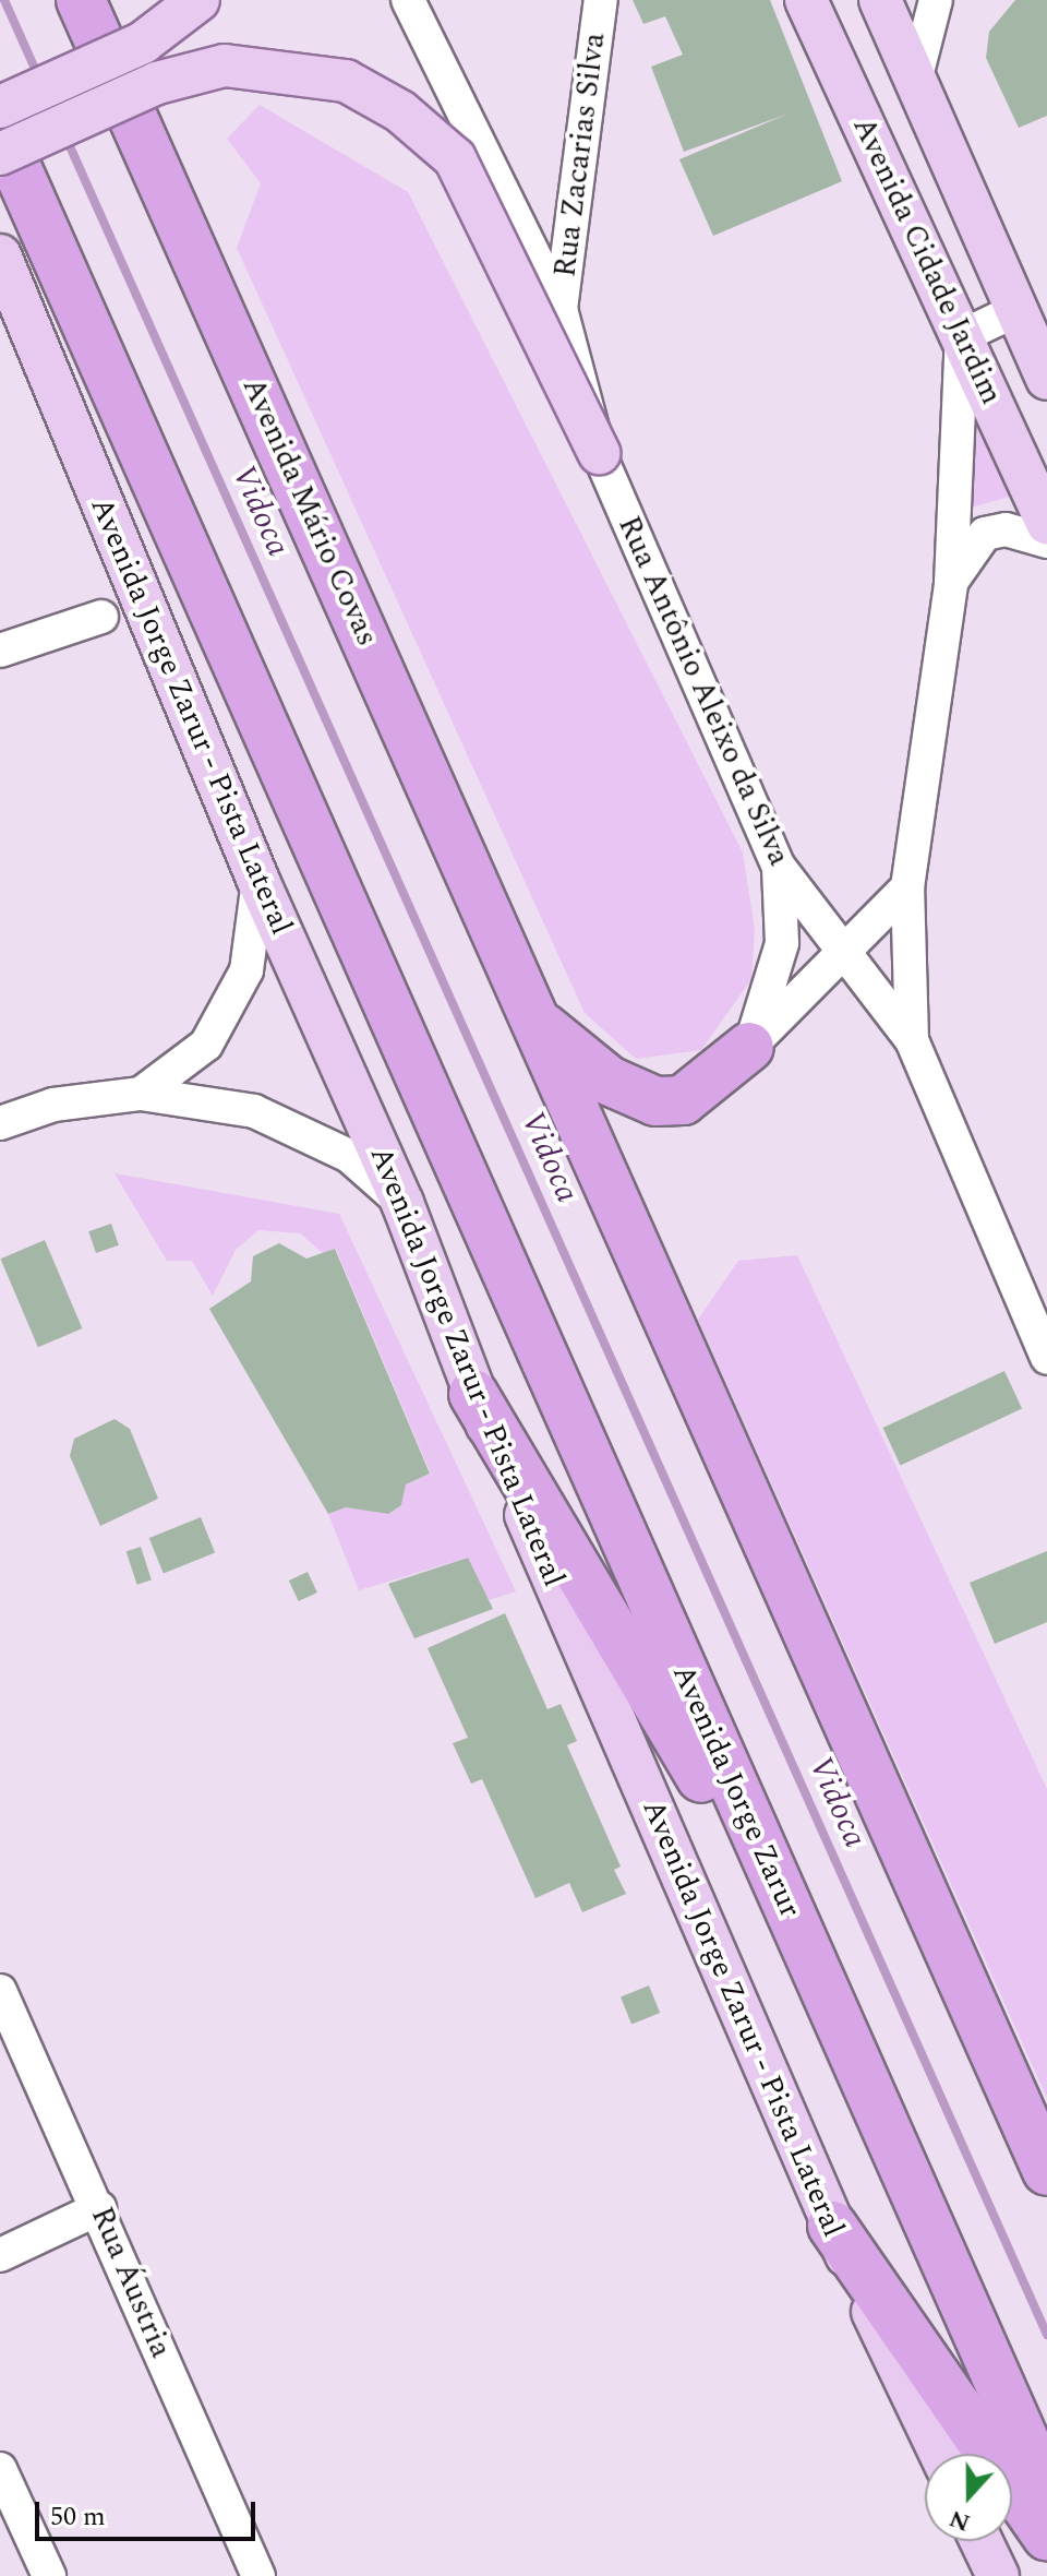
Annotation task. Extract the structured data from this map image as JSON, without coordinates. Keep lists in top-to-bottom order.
{
  "streets": {
    "highway": ["Avenida Mário Covas", "Avenida Jorge Zarur"],
    "main road": ["Avenida Cidade Jardim", "Avenida Jorge Zarur - Pista Lateral"],
    "street": ["Rua Zacarias Silva", "Rua Antônio Aleixo da Silva", "Rua Áustria"]
  },
  "crossings": [
    ["Rua Zacarias Silva", "Rua Antônio Aleixo da Silva"]
  ],
  "water": ["Vidoca"],
  "scale_bar": "50 m",
  "north": "bottom"
}
